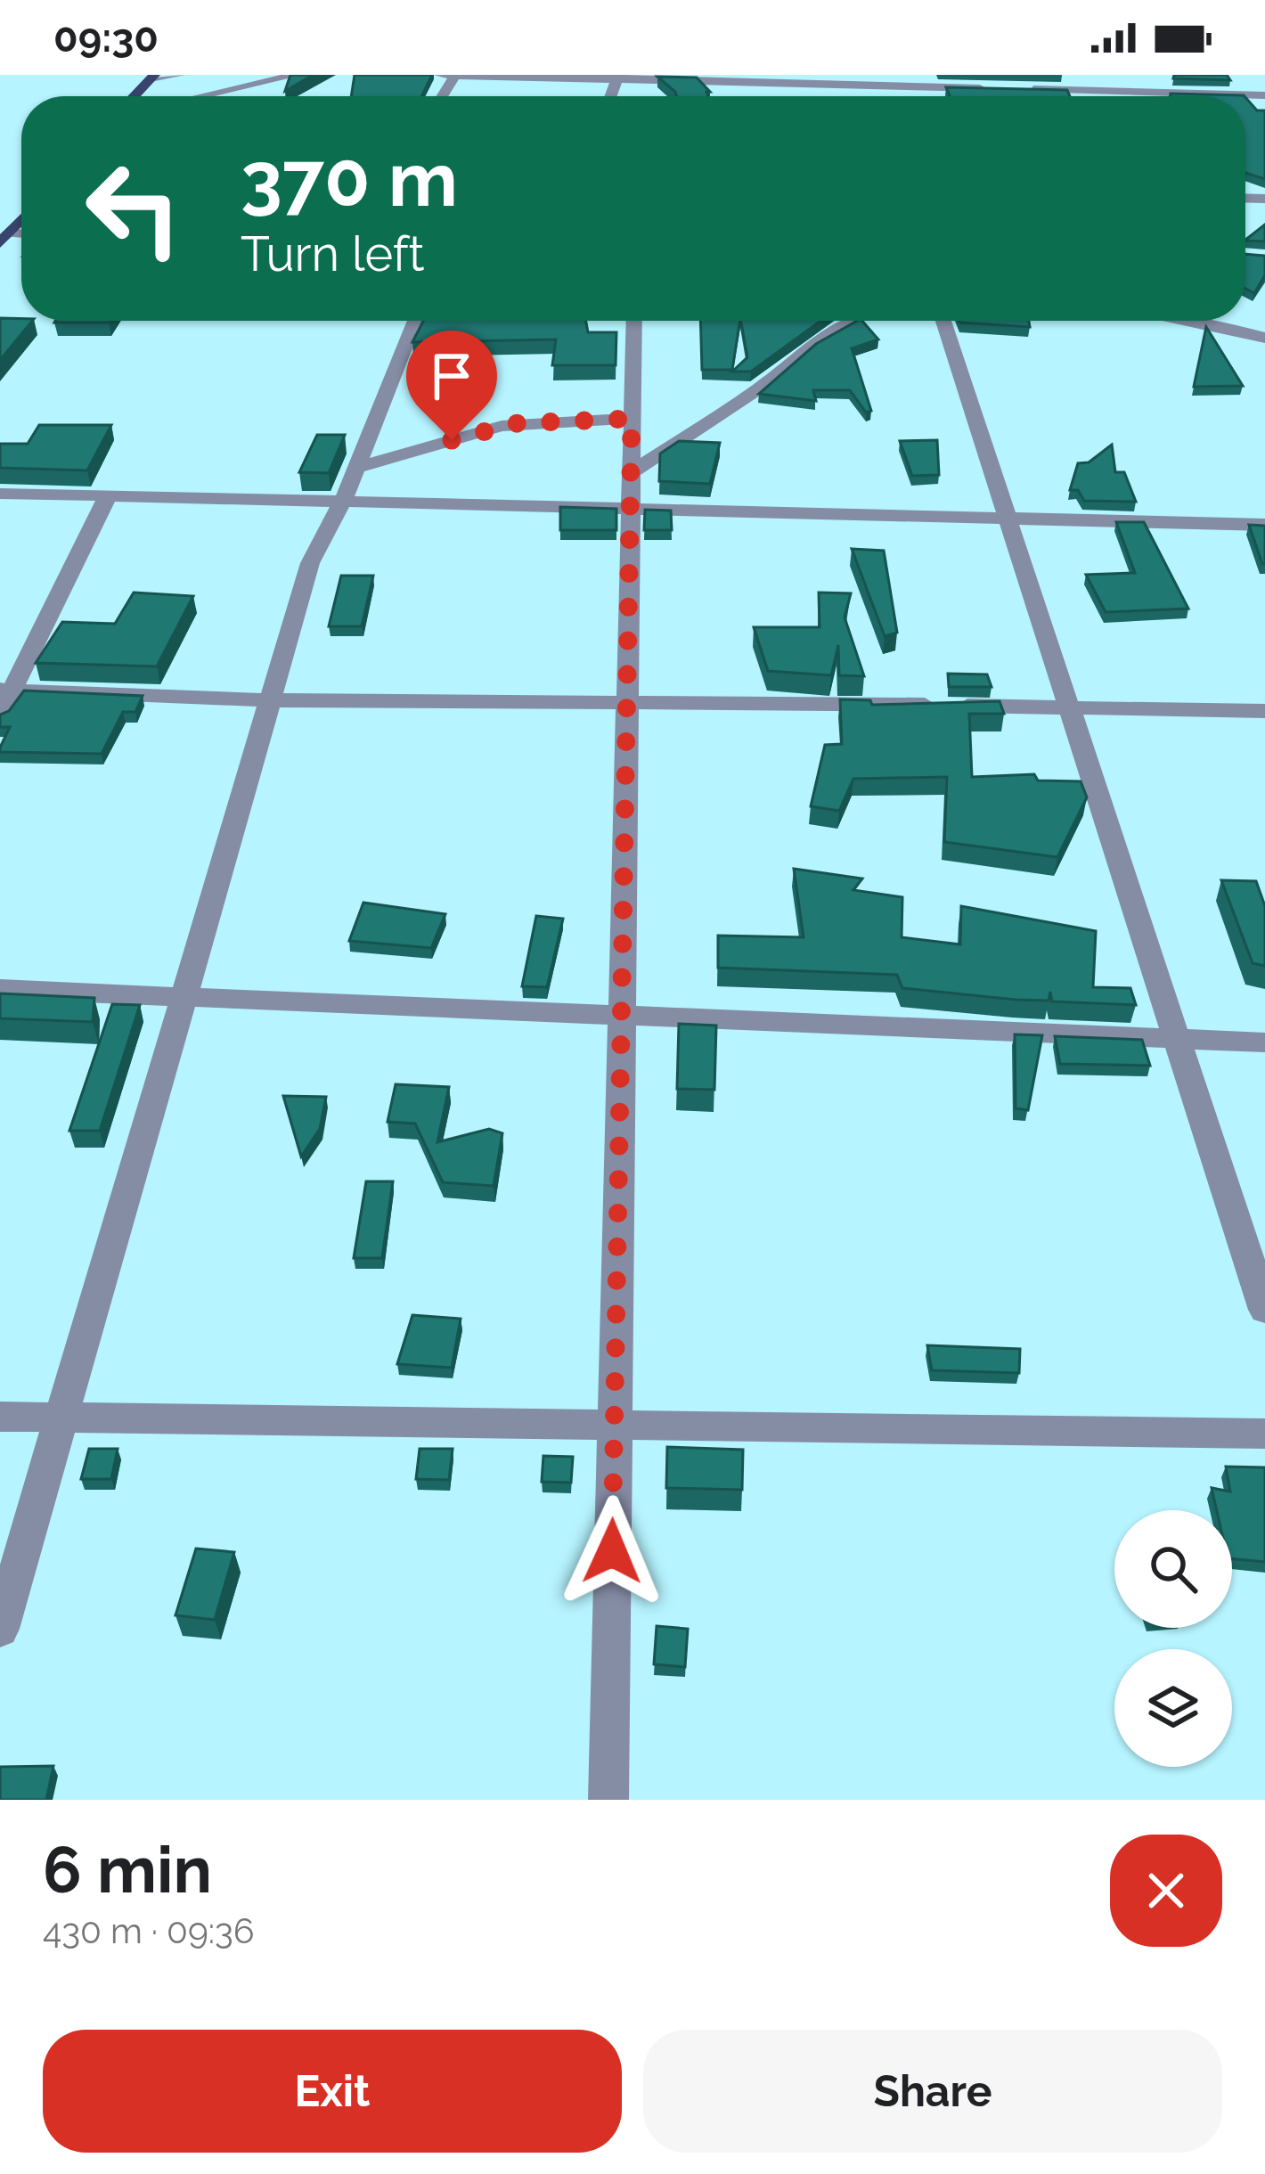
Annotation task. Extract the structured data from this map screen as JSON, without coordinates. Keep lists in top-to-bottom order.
{
  "page": {
    "status": "09:30",
    "turn": ["370 m", "Turn left"],
    "heading": ["6 min", "430 m · 09:36"],
    "buttons": ["Exit", "Share"]
  }
}
